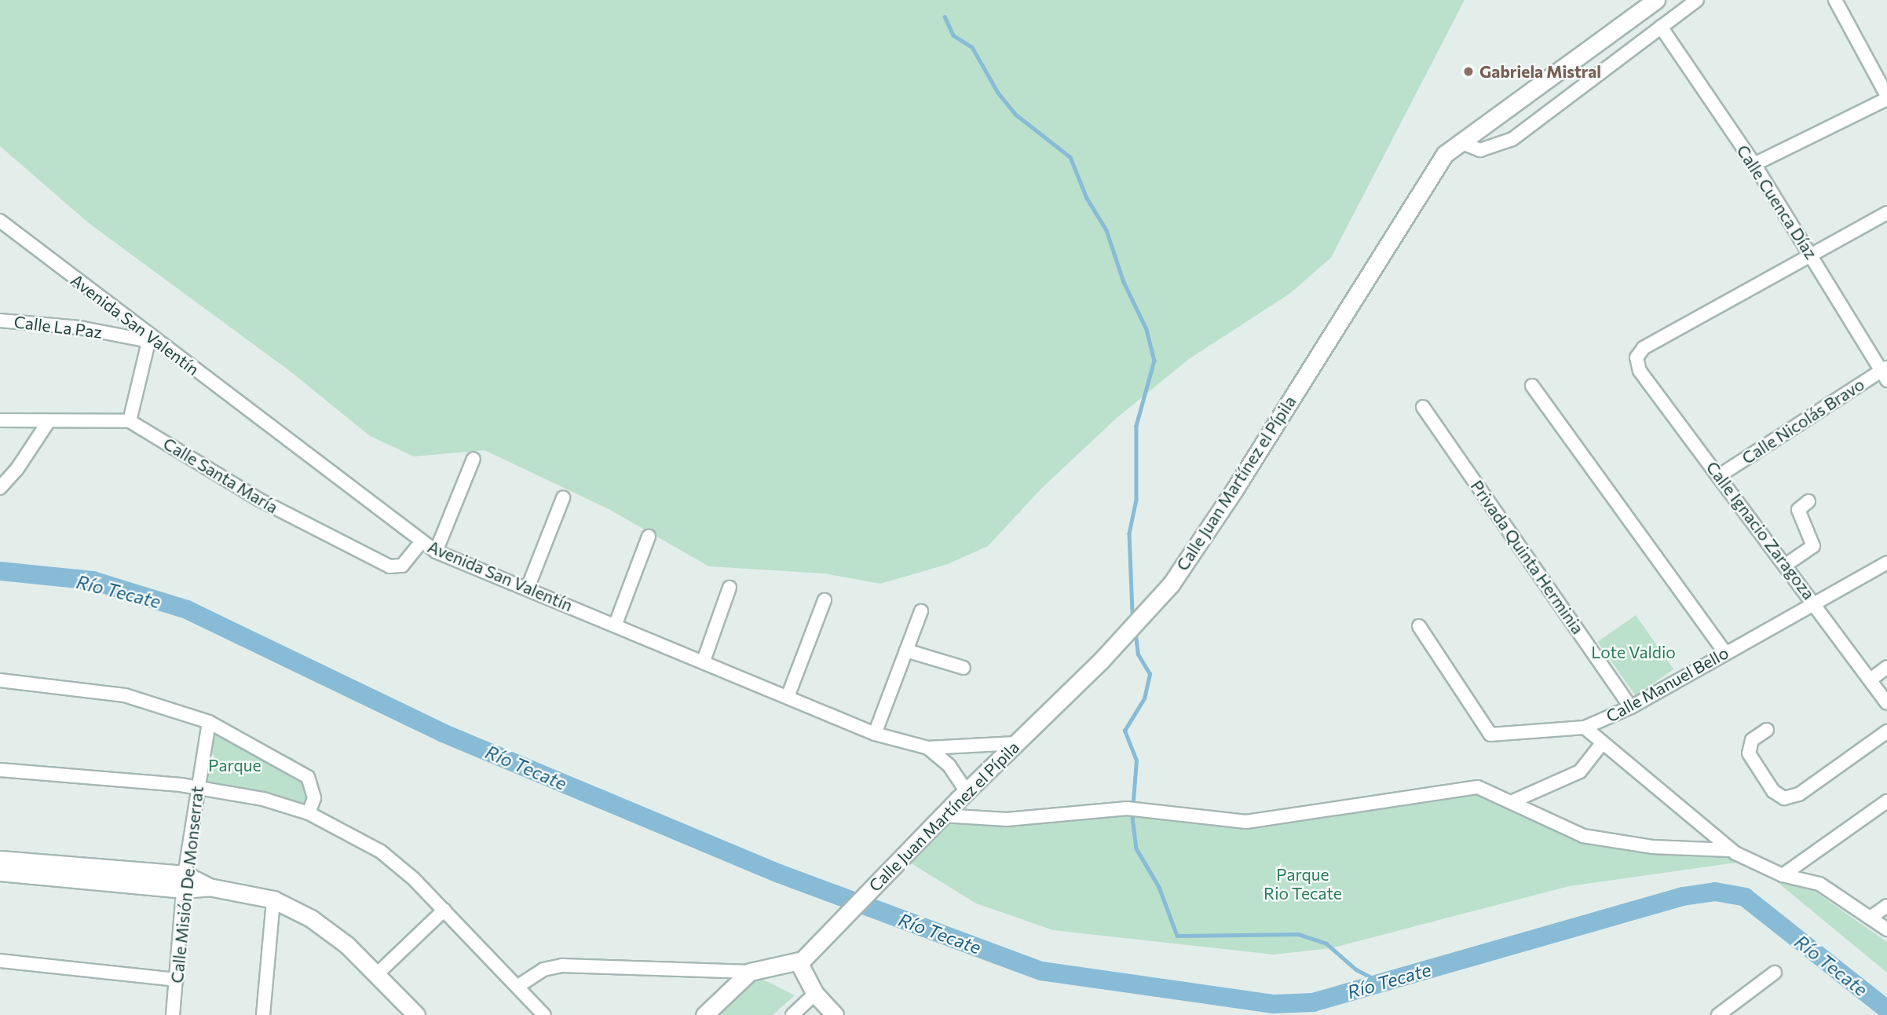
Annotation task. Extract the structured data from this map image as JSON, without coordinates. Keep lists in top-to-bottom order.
{
  "streets": {
    "main road": ["Calle Juan Martínez el Pípila"],
    "street": [
      "Calle Cuenca Díaz",
      "Avenida San Valentín",
      "Calle La Paz",
      "Calle Nicolás Bravo",
      "Calle Santa María",
      "Calle Ignacio Zaragoza",
      "Privada Quinta Herminia",
      "Calle Manuel Bello",
      "Calle Misión De Monserrat"
    ]
  },
  "crossings": [
    ["Calle Cuenca Díaz", "Calle Nicolás Bravo"],
    ["Calle Cuenca Díaz", "Calle Ignacio Zaragoza"],
    ["Avenida San Valentín", "Calle La Paz"],
    ["Avenida San Valentín", "Calle Santa María"],
    ["Avenida San Valentín", "Calle Juan Martínez el Pípila"],
    ["Calle Nicolás Bravo", "Calle Ignacio Zaragoza"],
    ["Calle Ignacio Zaragoza", "Calle Manuel Bello"],
    ["Privada Quinta Herminia", "Calle Manuel Bello"]
  ],
  "water": ["Río Tecate"],
  "parks": ["Lote Valdio", "Parque", "Parque Rio Tecate"],
  "places": ["Gabriela Mistral"]
}
